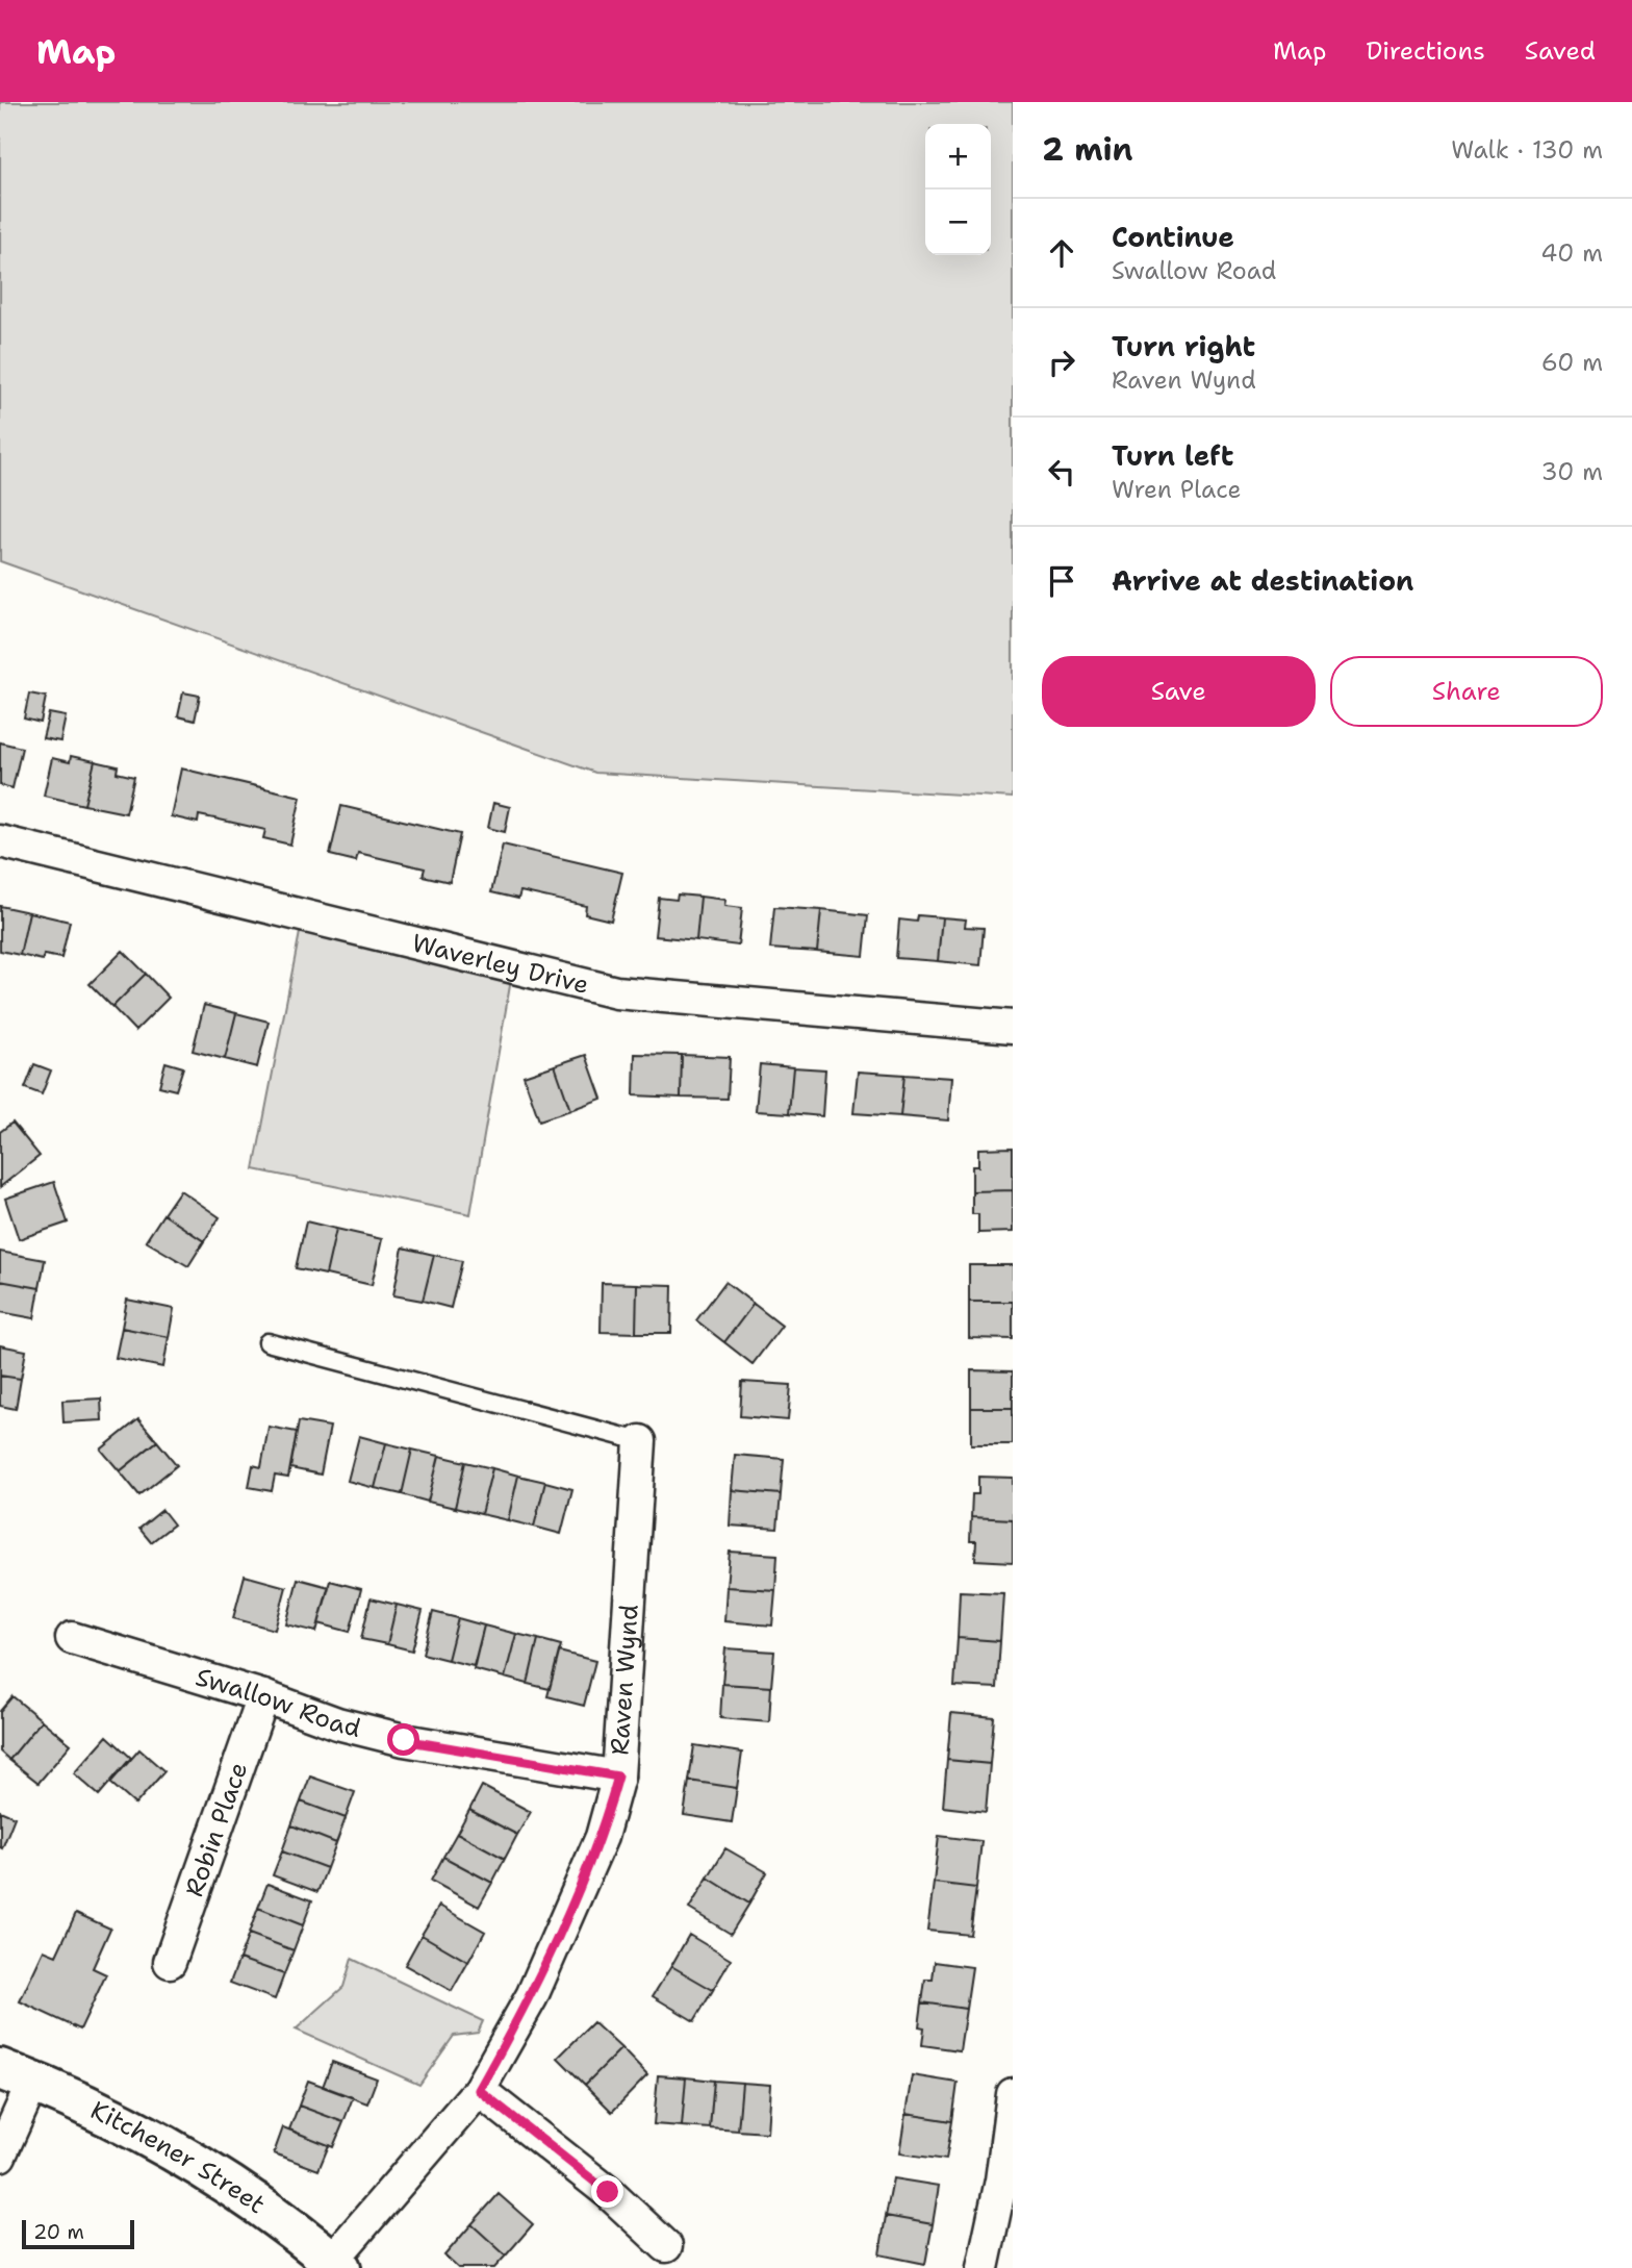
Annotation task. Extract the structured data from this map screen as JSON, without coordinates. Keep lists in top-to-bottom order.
{
  "streets": {
    "street": [
      "Waverley Drive",
      "Raven Wynd",
      "Swallow Road",
      "Robin Place",
      "Kitchener Street"
    ]
  },
  "crossings": [
    ["Raven Wynd", "Swallow Road"],
    ["Raven Wynd", "Kitchener Street"],
    ["Swallow Road", "Robin Place"]
  ],
  "scale_bar": "20 m",
  "page": {
    "header": "Map",
    "nav": ["Map", "Directions", "Saved"],
    "heading": ["2 min", "Walk · 130 m"],
    "map_buttons": ["+", "−"],
    "list": [
      ["Continue", "Swallow Road", "40 m"],
      ["Turn right", "Raven Wynd", "60 m"],
      ["Turn left", "Wren Place", "30 m"],
      "Arrive at destination"
    ],
    "buttons": ["Save", "Share"],
    "scale": "20 m"
  }
}
